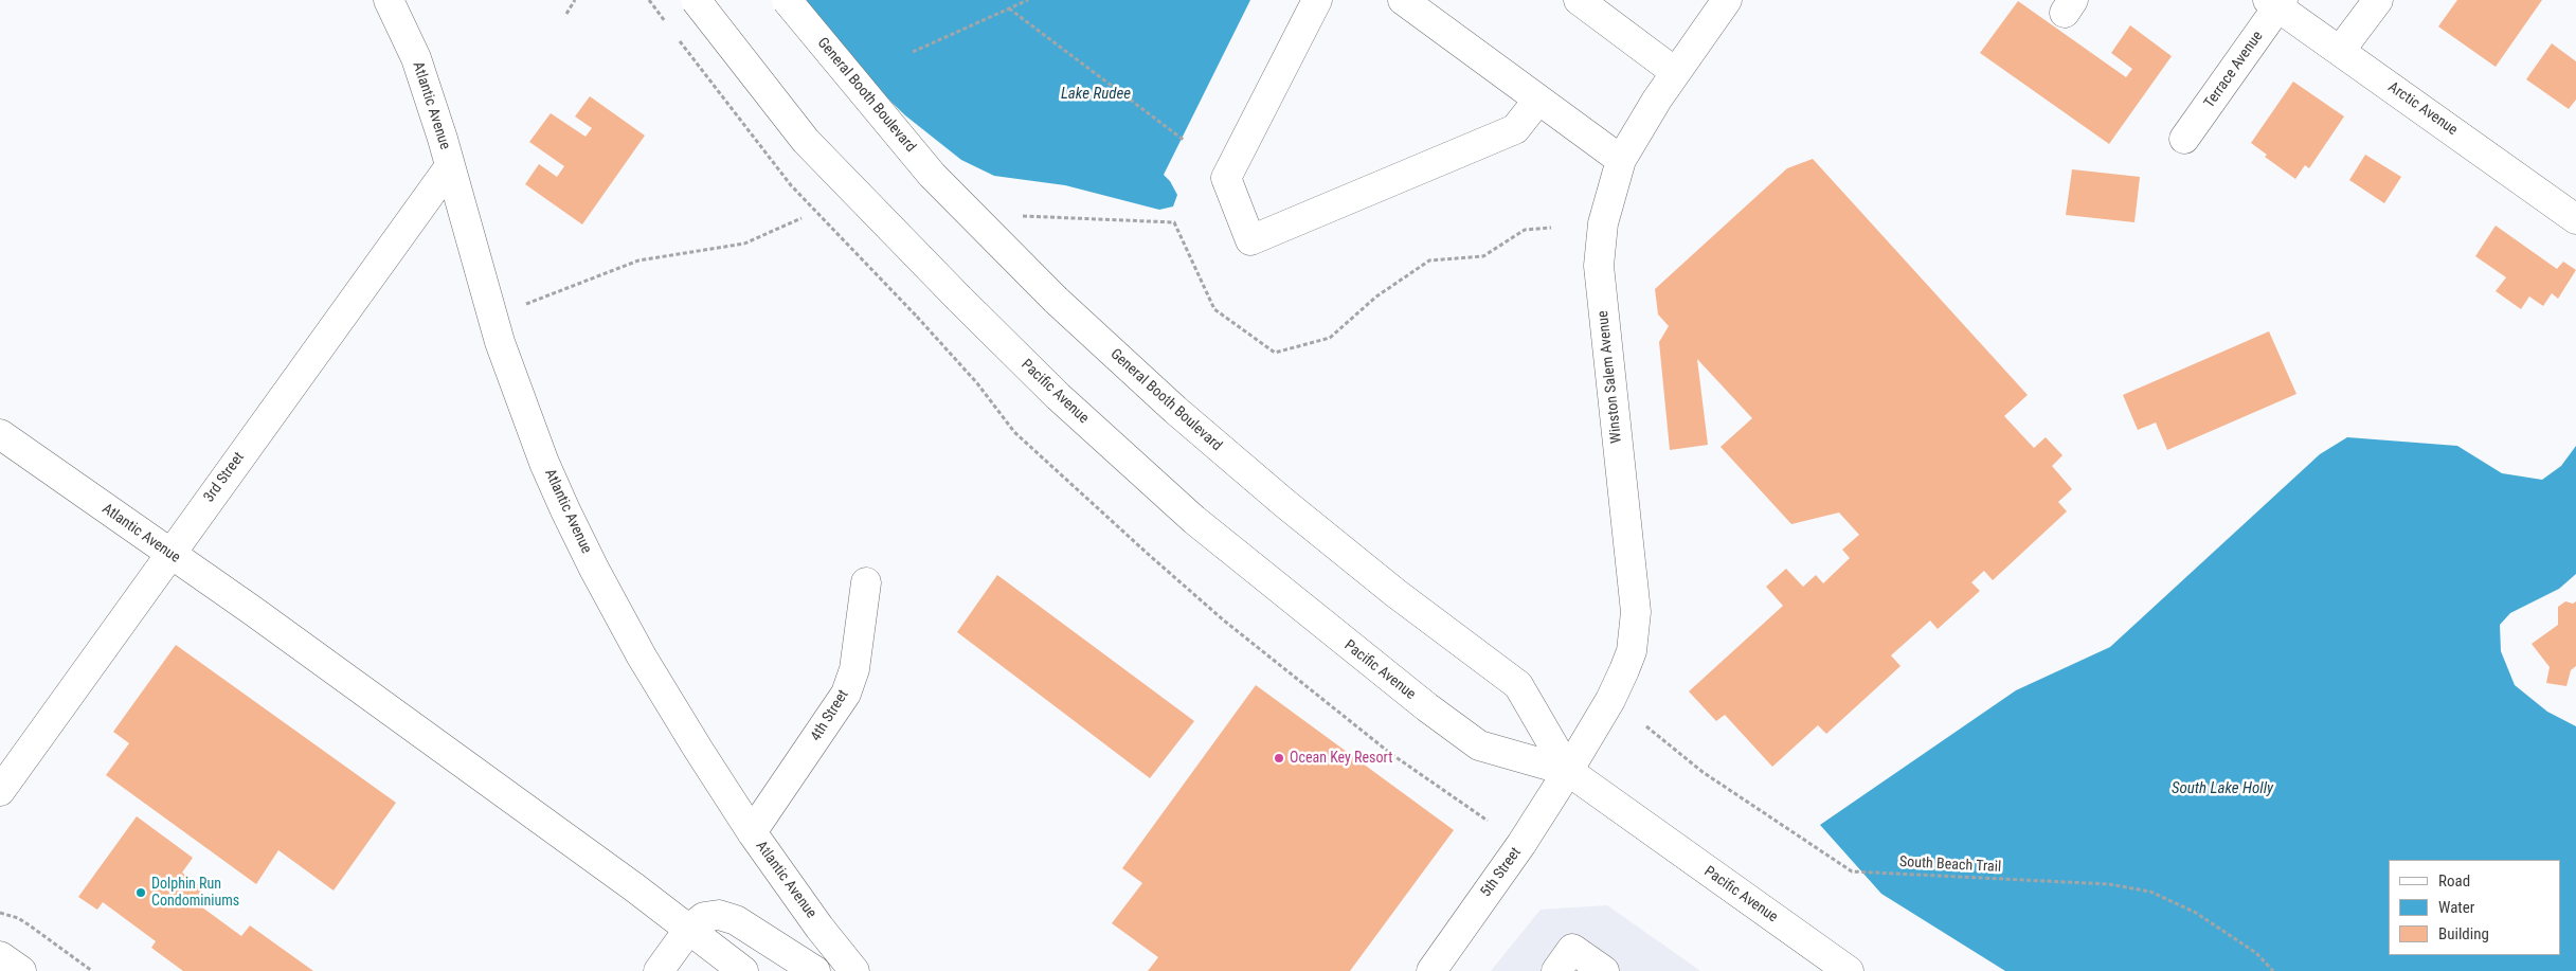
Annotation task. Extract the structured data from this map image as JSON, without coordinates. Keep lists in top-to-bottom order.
{
  "streets": {
    "main road": [
      "Terrace Avenue",
      "General Booth Boulevard",
      "Atlantic Avenue",
      "Arctic Avenue",
      "Winston Salem Avenue",
      "Pacific Avenue",
      "3rd Street",
      "4th Street",
      "5th Street"
    ],
    "path": ["South Beach Trail"]
  },
  "crossings": [
    ["Terrace Avenue", "Arctic Avenue"],
    ["General Booth Boulevard", "Winston Salem Avenue"],
    ["General Booth Boulevard", "Pacific Avenue"],
    ["General Booth Boulevard", "5th Street"],
    ["Atlantic Avenue", "3rd Street"],
    ["Atlantic Avenue", "4th Street"],
    ["Winston Salem Avenue", "Pacific Avenue"],
    ["Winston Salem Avenue", "5th Street"],
    ["Pacific Avenue", "5th Street"]
  ],
  "water": ["Lake Rudee", "South Lake Holly"],
  "places": ["Ocean Key Resort", "Dolphin Run Condominiums"],
  "legend": ["Road", "Water", "Building"]
}
